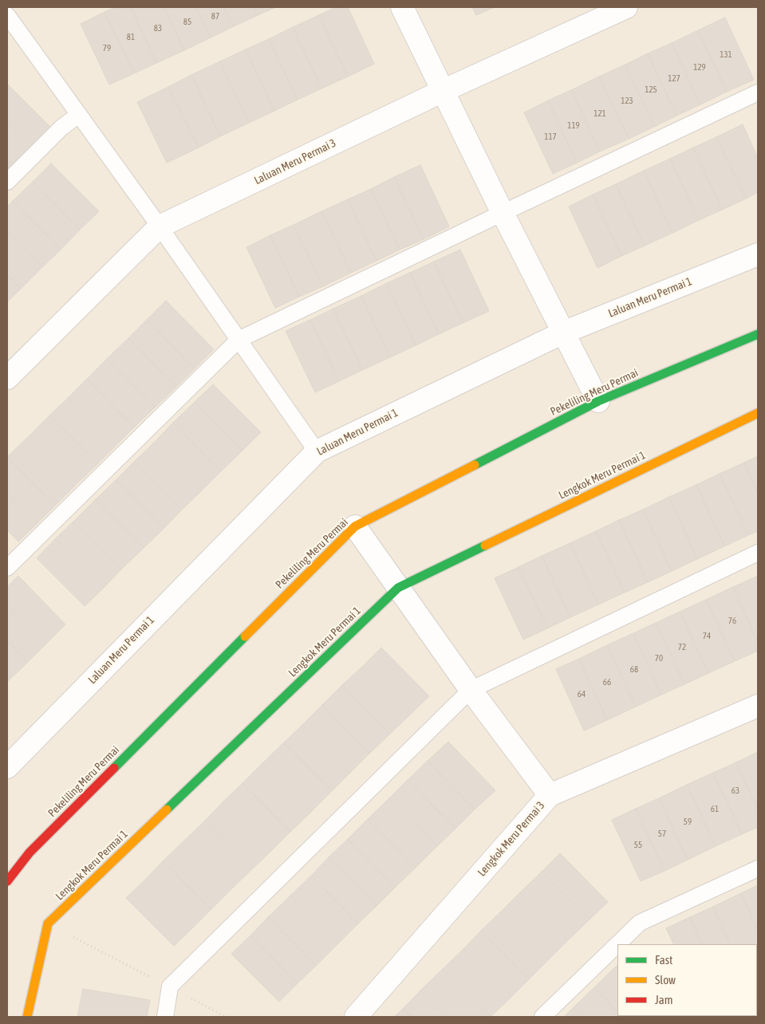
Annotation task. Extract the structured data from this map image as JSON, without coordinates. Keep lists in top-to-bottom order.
{
  "streets": {
    "street": [
      "Laluan Meru Permai 3",
      "Laluan Meru Permai 1",
      "Pekeliling Meru Permai",
      "Lengkok Meru Permai 1",
      "Lengkok Meru Permai 3"
    ]
  },
  "house_numbers": [
    "87",
    "85",
    "83",
    "81",
    "79",
    "131",
    "129",
    "127",
    "125",
    "123",
    "121",
    "119",
    "117",
    "76",
    "74",
    "72",
    "70",
    "68",
    "66",
    "64",
    "63",
    "61",
    "59",
    "57",
    "55"
  ],
  "legend": ["Fast", "Slow", "Jam"]
}
